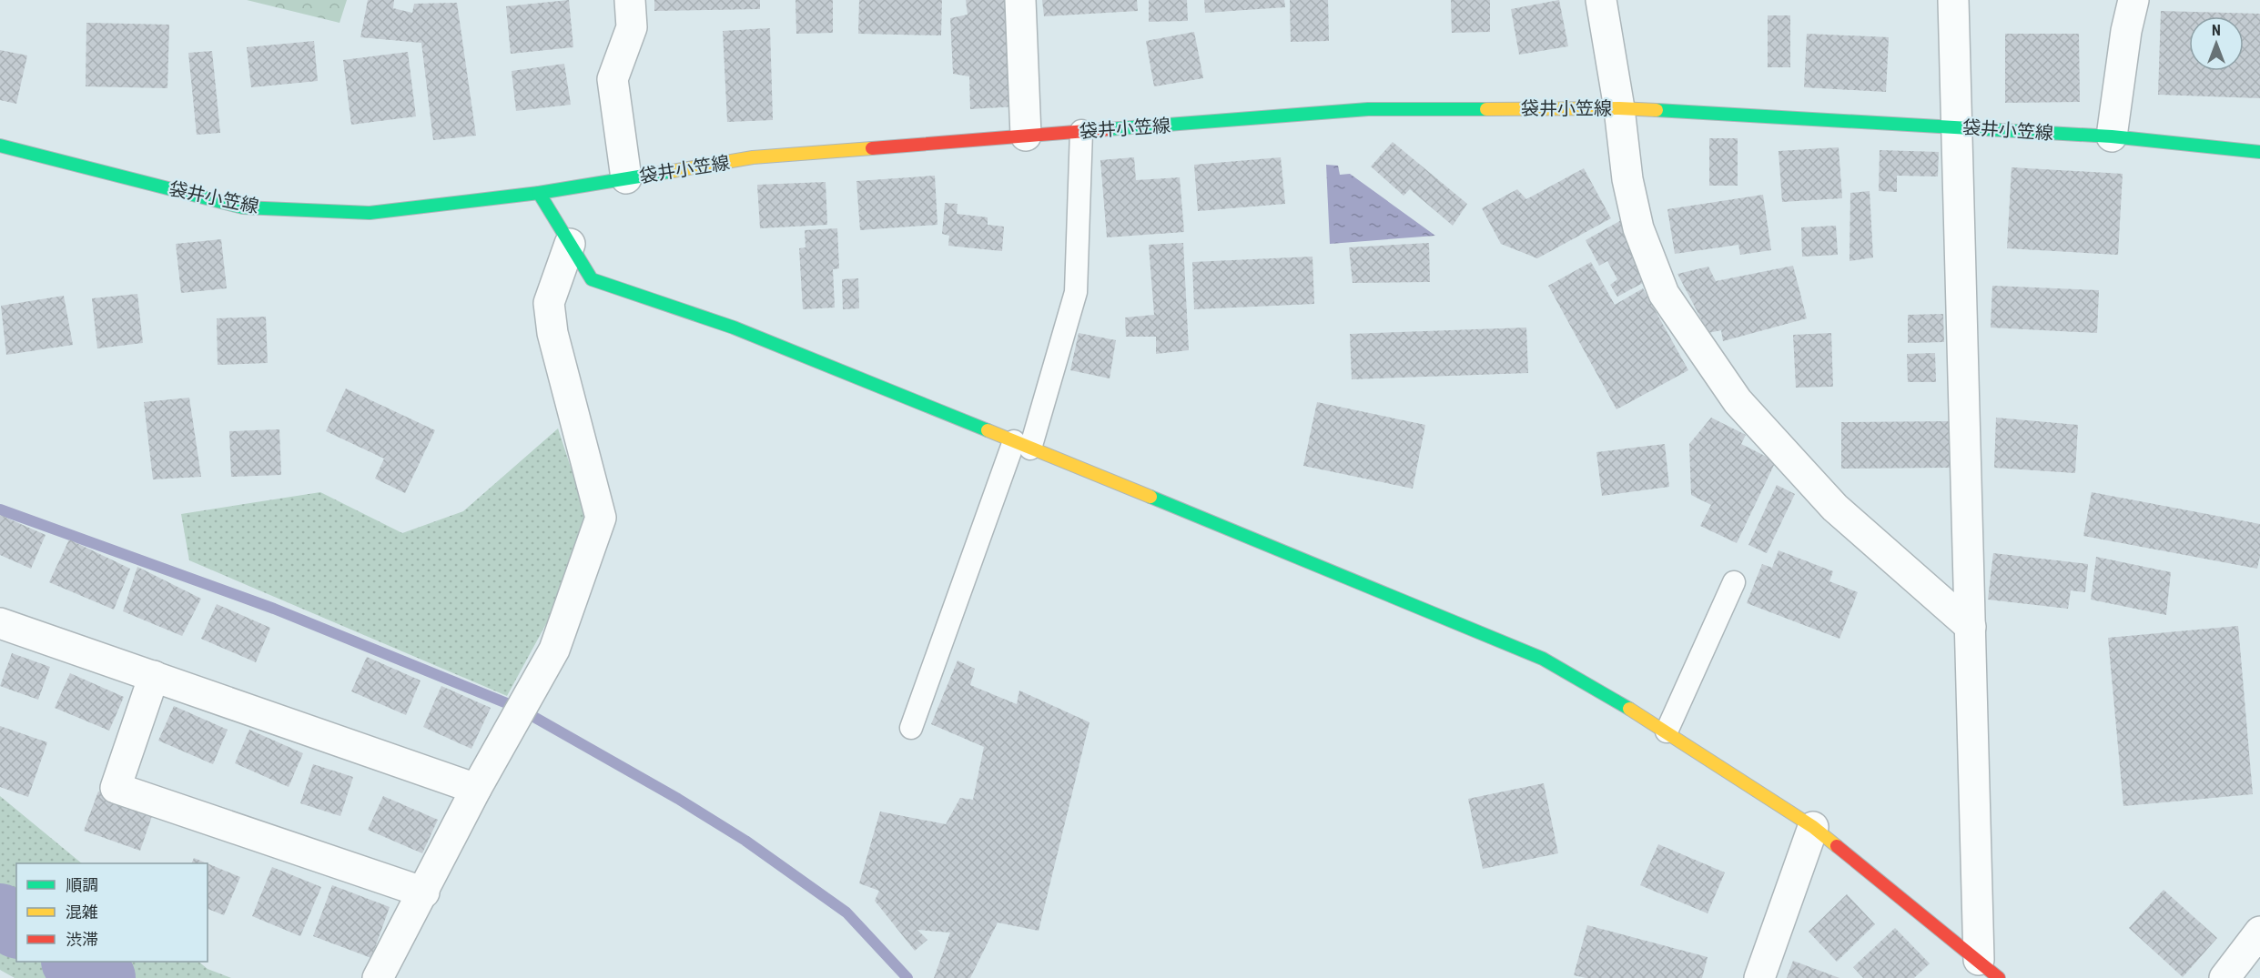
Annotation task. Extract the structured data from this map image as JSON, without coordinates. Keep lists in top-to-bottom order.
{
  "streets": {
    "main road": ["袋井小笠線"]
  },
  "legend": ["順調", "混雑", "渋滞"],
  "north": "top"
}
